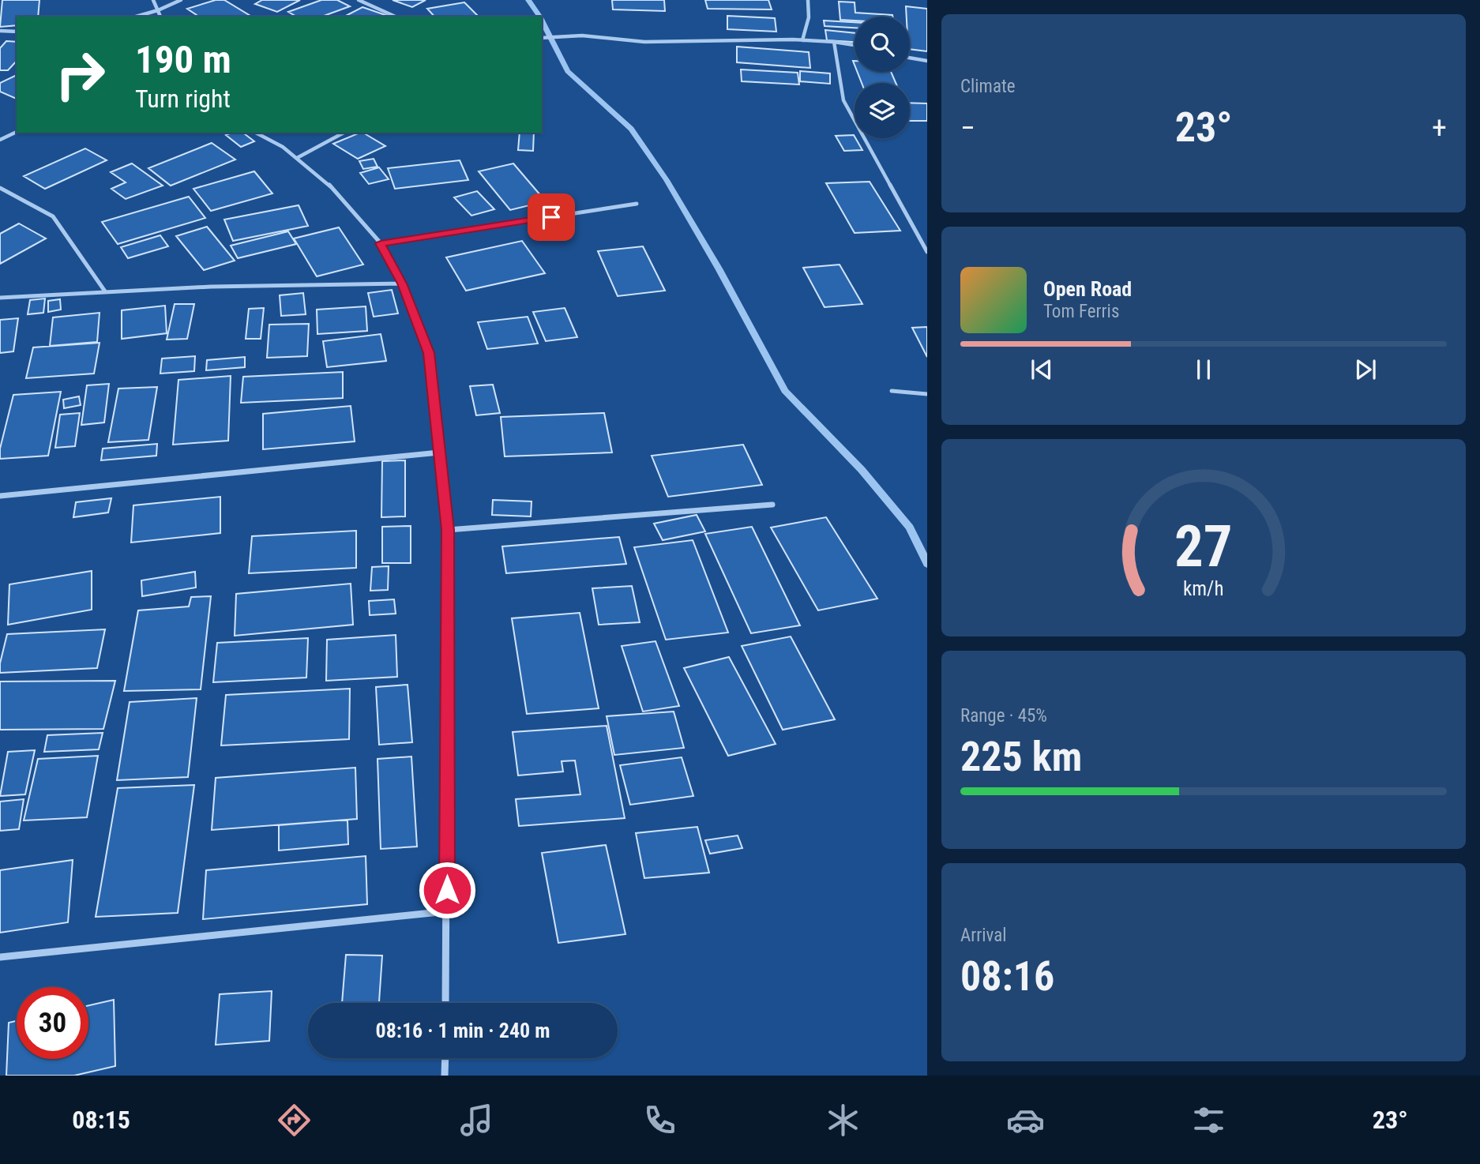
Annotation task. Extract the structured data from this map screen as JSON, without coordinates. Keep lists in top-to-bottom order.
{
  "page": {
    "tile": [
      "Climate",
      ["Range · 45%", "225 km"],
      ["Arrival", "08:16"]
    ],
    "turn": ["190 m", "Turn right"],
    "heat": ["−", "23°", "+"],
    "song": ["Open Road", "Tom Ferris"],
    "limit": "30",
    "trip": "08:16 · 1 min · 240 m",
    "tabs": ["08:15", "23°"],
    "gauge": ["27", "km/h"]
  }
}
